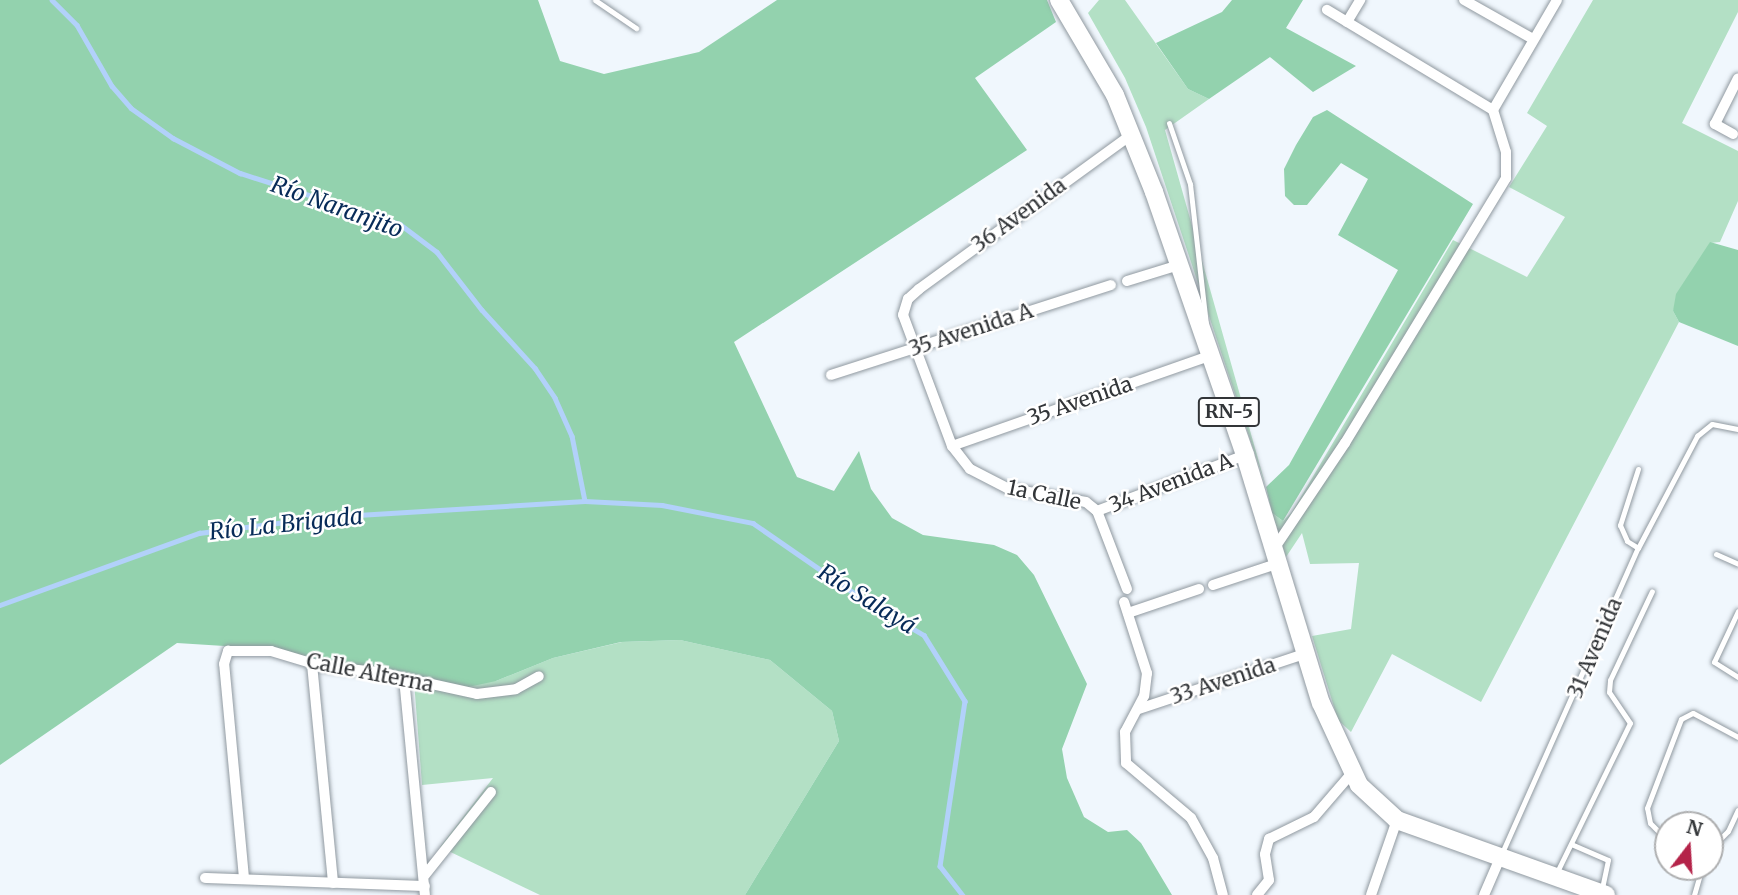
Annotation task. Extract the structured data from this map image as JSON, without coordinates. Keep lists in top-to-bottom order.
{
  "streets": {
    "main road": ["RN-5"],
    "street": [
      "36 Avenida",
      "35 Avenida A",
      "35 Avenida",
      "34 Avenida A",
      "1a Calle",
      "31 Avenida",
      "Calle Alterna",
      "33 Avenida"
    ]
  },
  "crossings": [
    ["36 Avenida", "RN-5"],
    ["36 Avenida", "1a Calle"],
    ["35 Avenida A", "1a Calle"],
    ["35 Avenida", "RN-5"],
    ["35 Avenida", "1a Calle"],
    ["RN-5", "34 Avenida A"],
    ["RN-5", "31 Avenida"],
    ["RN-5", "33 Avenida"],
    ["34 Avenida A", "1a Calle"]
  ],
  "water": ["Río Naranjito", "Río La Brigada", "Río Salayá"],
  "north": "top"
}
